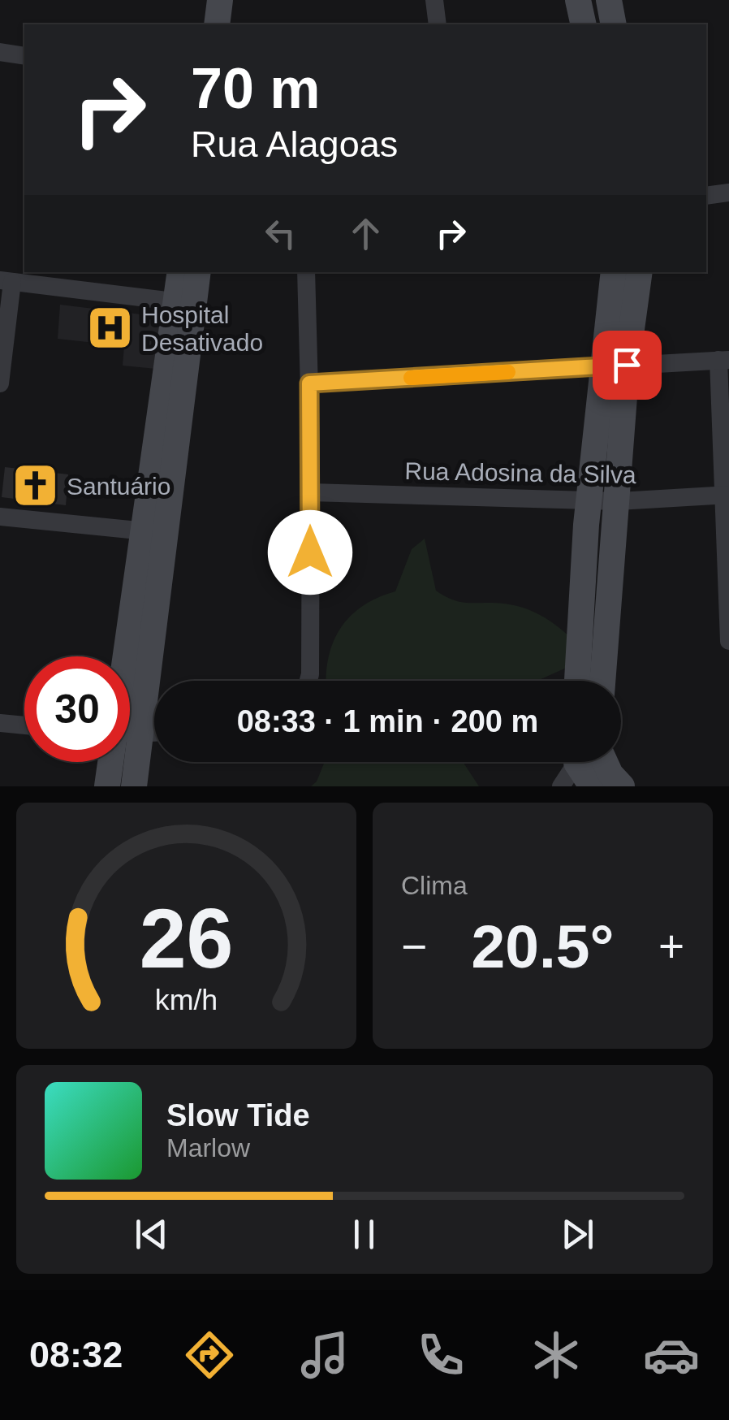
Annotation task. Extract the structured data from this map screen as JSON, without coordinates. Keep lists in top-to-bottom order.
{
  "streets": {
    "street": ["Rua Adosina da Silva"]
  },
  "places": {
    "hospital": ["Hospital Desativado"],
    "church": ["Santuário"]
  },
  "page": {
    "turn": ["70 m", "Rua Alagoas"],
    "limit": "30",
    "trip": "08:33 · 1 min · 200 m",
    "tile": "Clima",
    "heat": ["−", "20.5°", "+"],
    "song": ["Slow Tide", "Marlow"],
    "tabs": "08:32",
    "gauge": ["26", "km/h"]
  }
}
